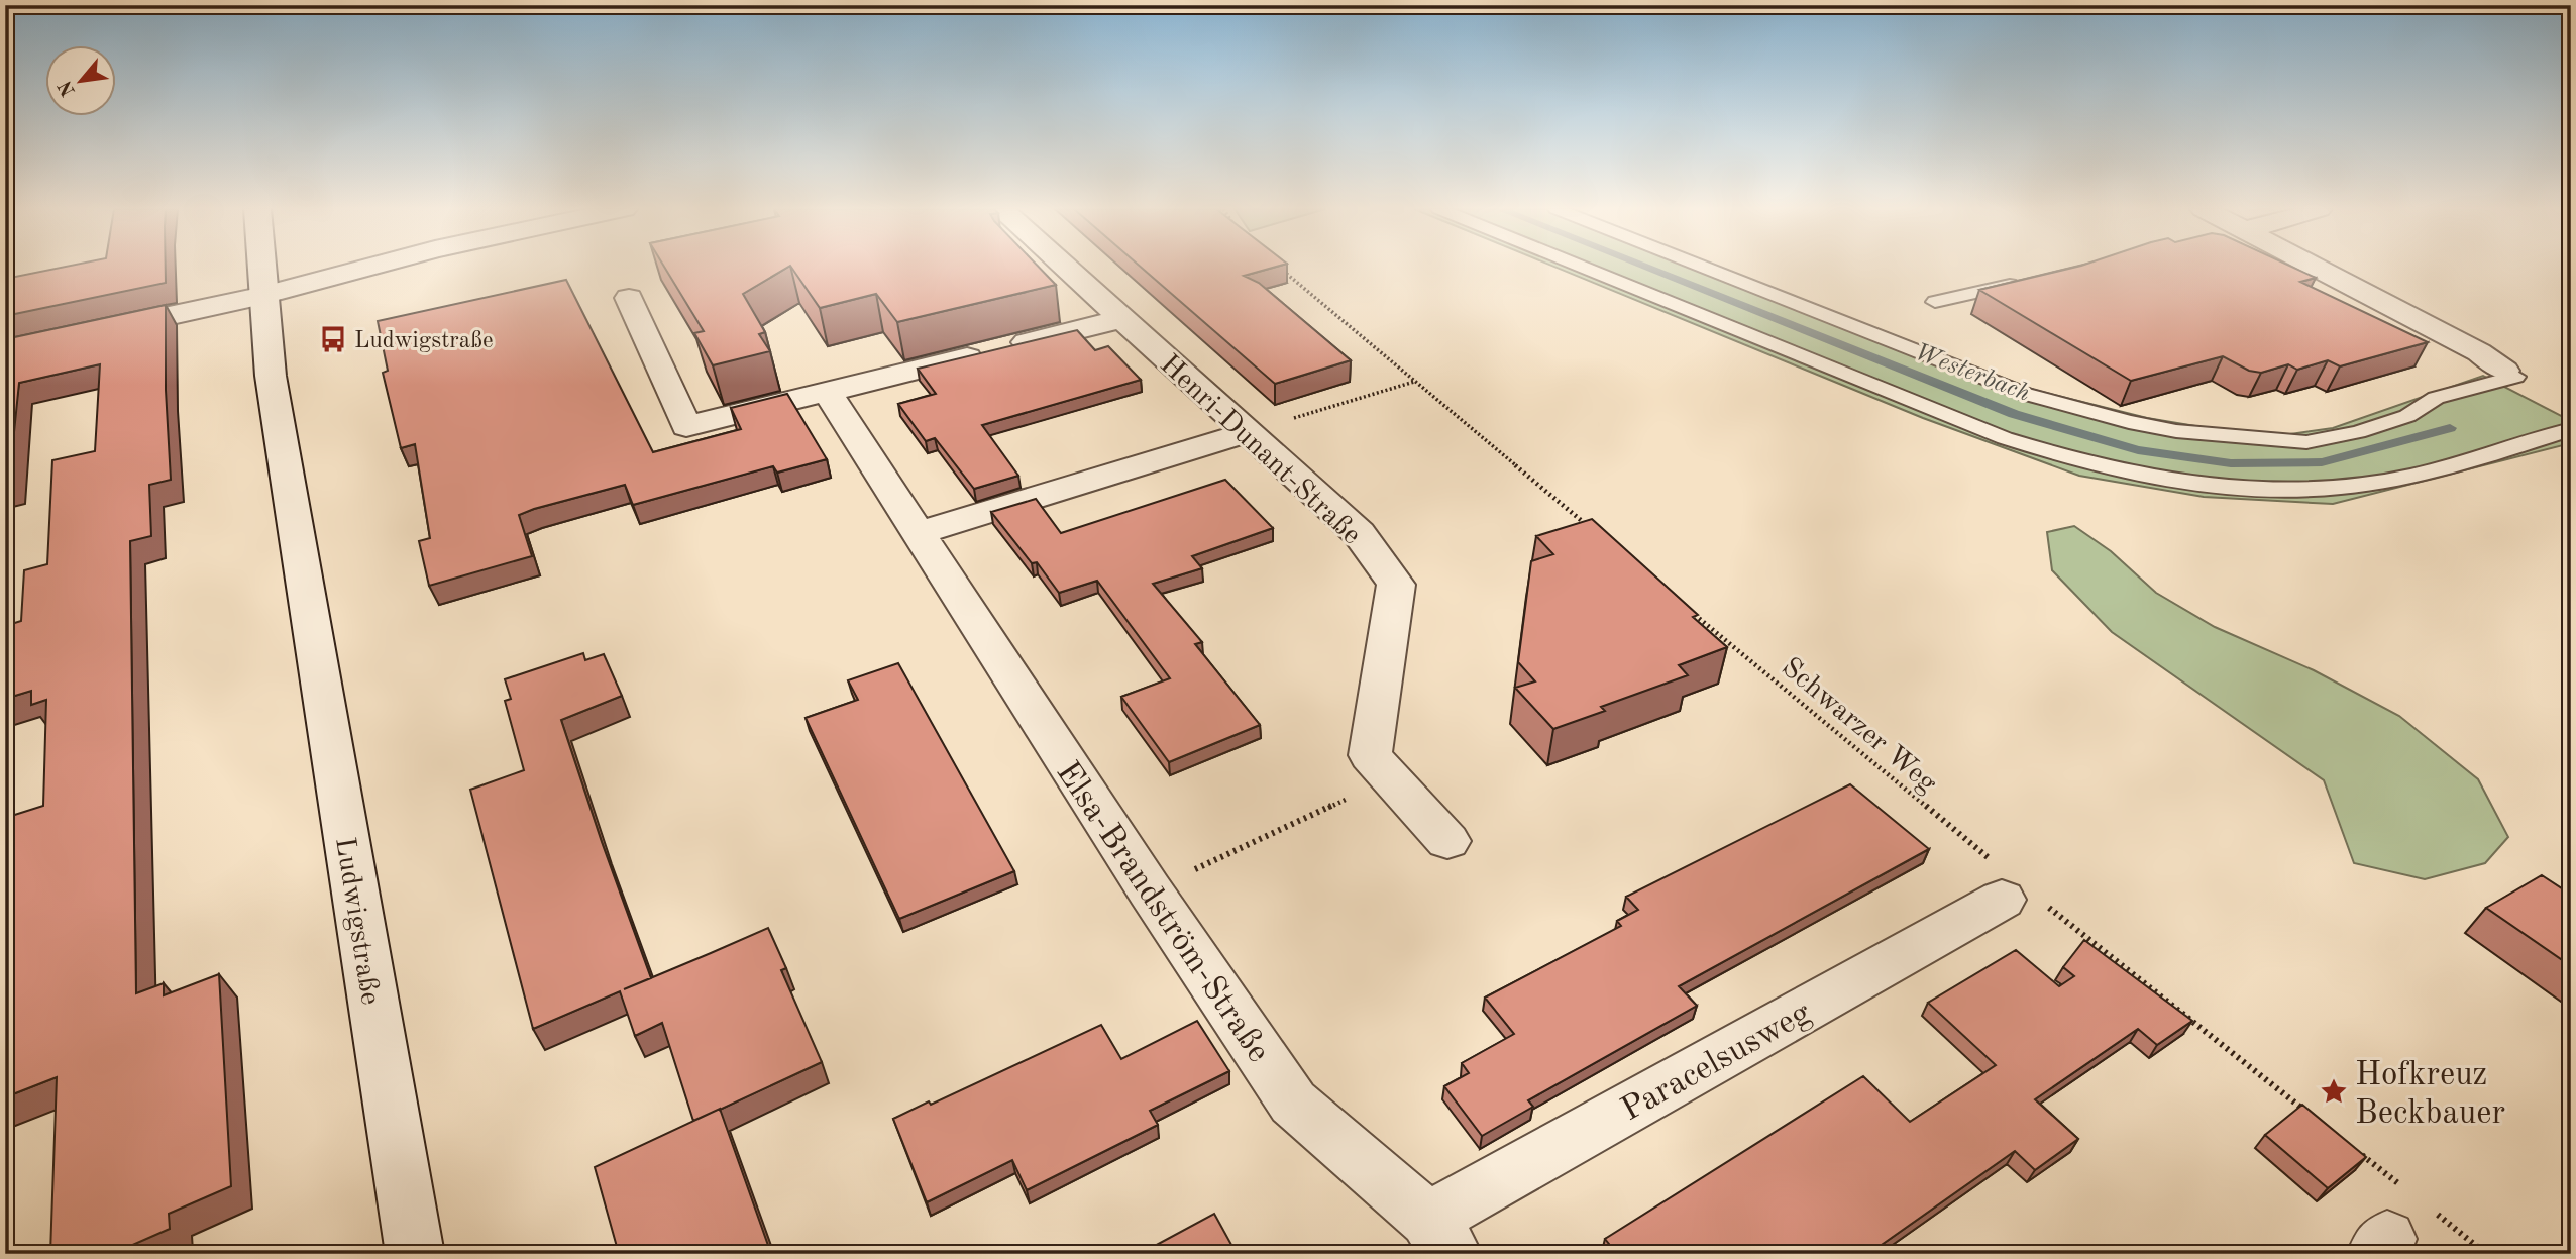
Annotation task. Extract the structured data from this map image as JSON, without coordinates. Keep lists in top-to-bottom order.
{
  "streets": {
    "street": [
      "Henri-Dunant-Straße",
      "Elsa-Brandström-Straße",
      "Ludwigstraße",
      "Paracelsusweg"
    ],
    "path": ["Schwarzer Weg"]
  },
  "crossings": [
    ["Schwarzer Weg", "Paracelsusweg"],
    ["Elsa-Brandström-Straße", "Paracelsusweg"]
  ],
  "water": ["Westerbach"],
  "places": {
    "bus stop": ["Ludwigstraße"],
    "place": ["Hofkreuz Beckbauer"]
  },
  "north": "bottom left"
}
